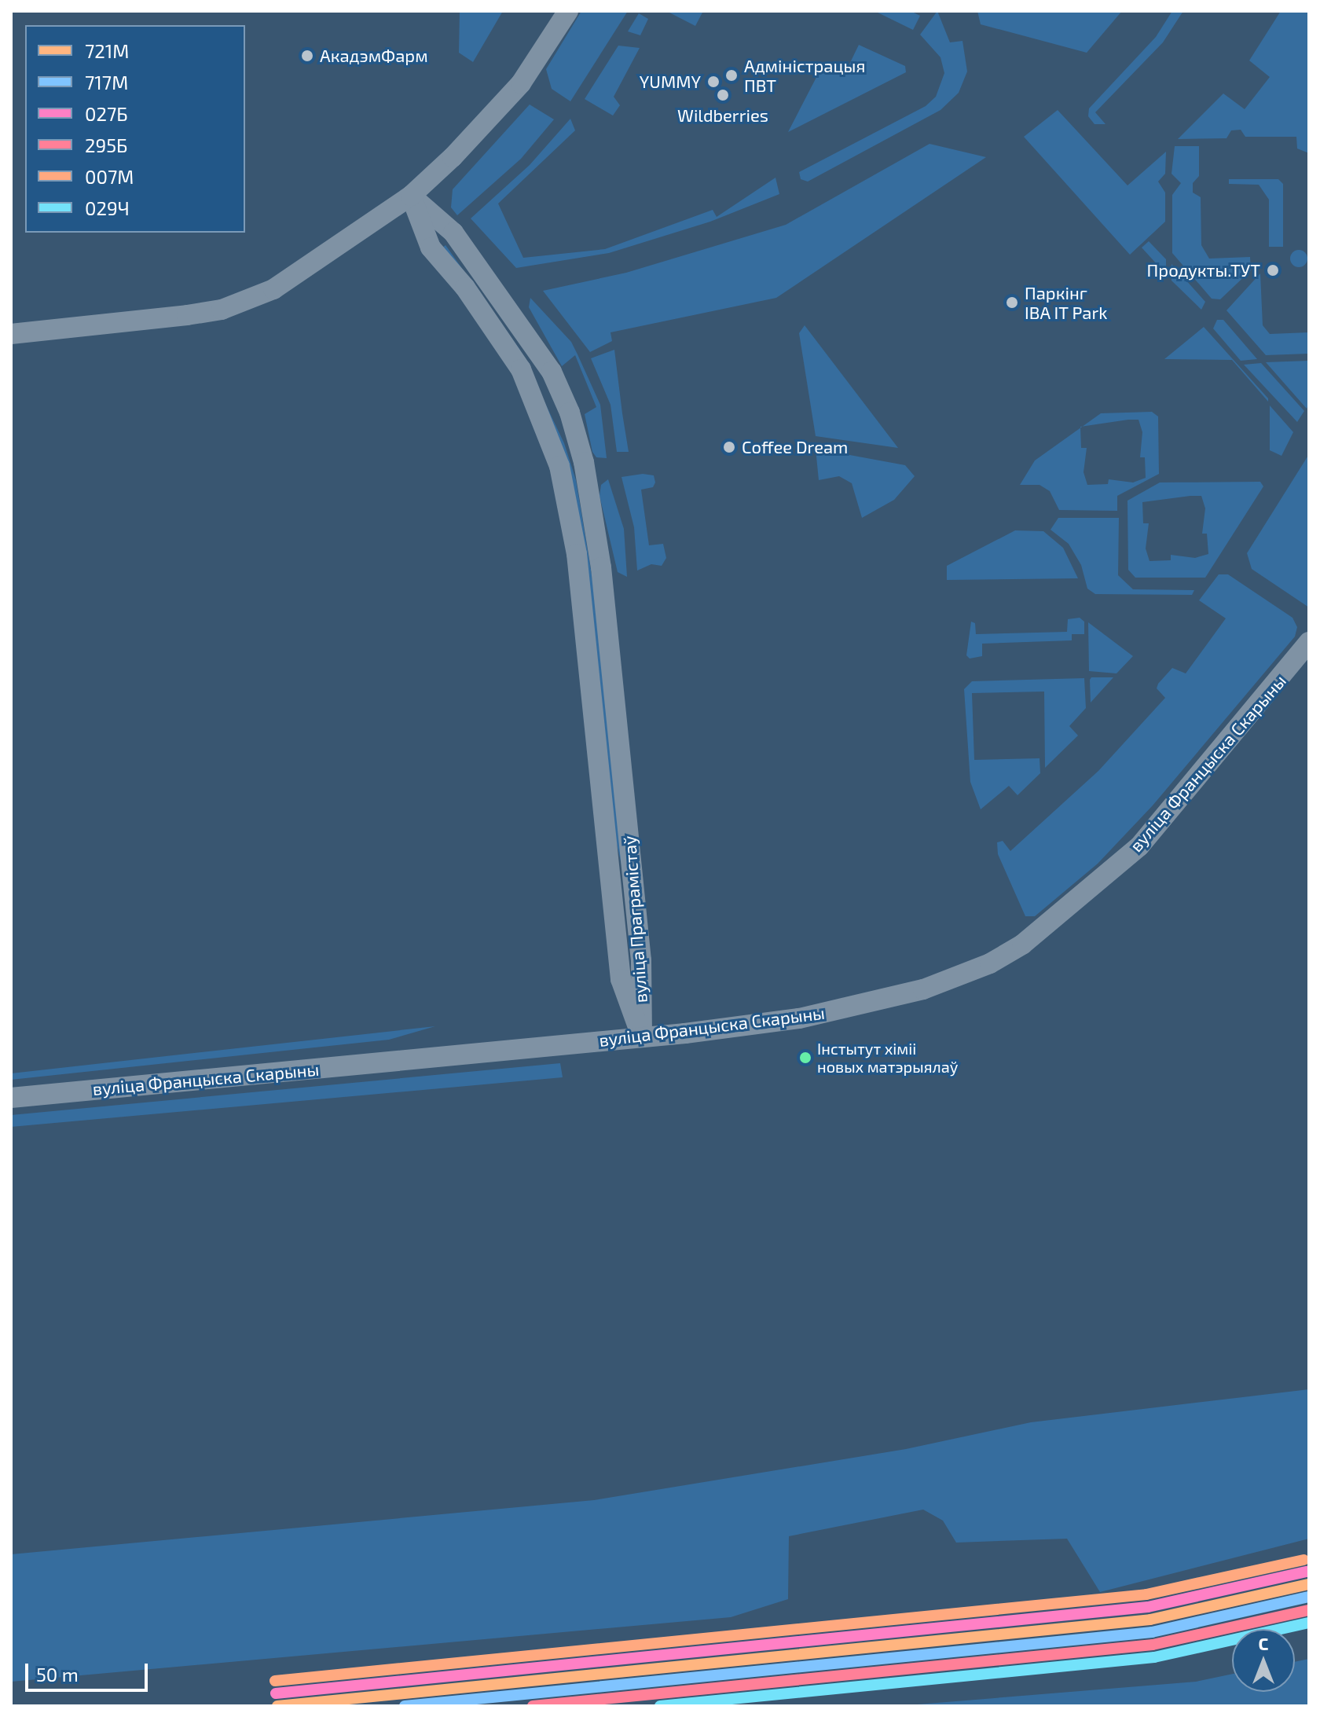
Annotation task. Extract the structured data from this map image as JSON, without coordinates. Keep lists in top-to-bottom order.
{
  "streets": {
    "main road": ["вуліца Францыска Скарыны", "вуліца Праграмістаў"]
  },
  "crossings": [
    ["вуліца Францыска Скарыны", "вуліца Праграмістаў"]
  ],
  "places": [
    "АкадэмФарм",
    "Адміністрацыя ПВТ",
    "YUMMY",
    "Wildberries",
    "Продукты.ТУТ",
    "Паркінг IBA IT Park",
    "Coffee Dream",
    "Інстытут хіміі новых матэрыялаў"
  ],
  "lines": [
    "transit line 007М",
    "transit line 027Б",
    "transit line 721М",
    "transit line 717М",
    "transit line 295Б",
    "transit line 029Ч"
  ],
  "legend": [
    "721М",
    "717М",
    "027Б",
    "295Б",
    "007М",
    "029Ч"
  ],
  "scale_bar": "50 m",
  "north": "top"
}
